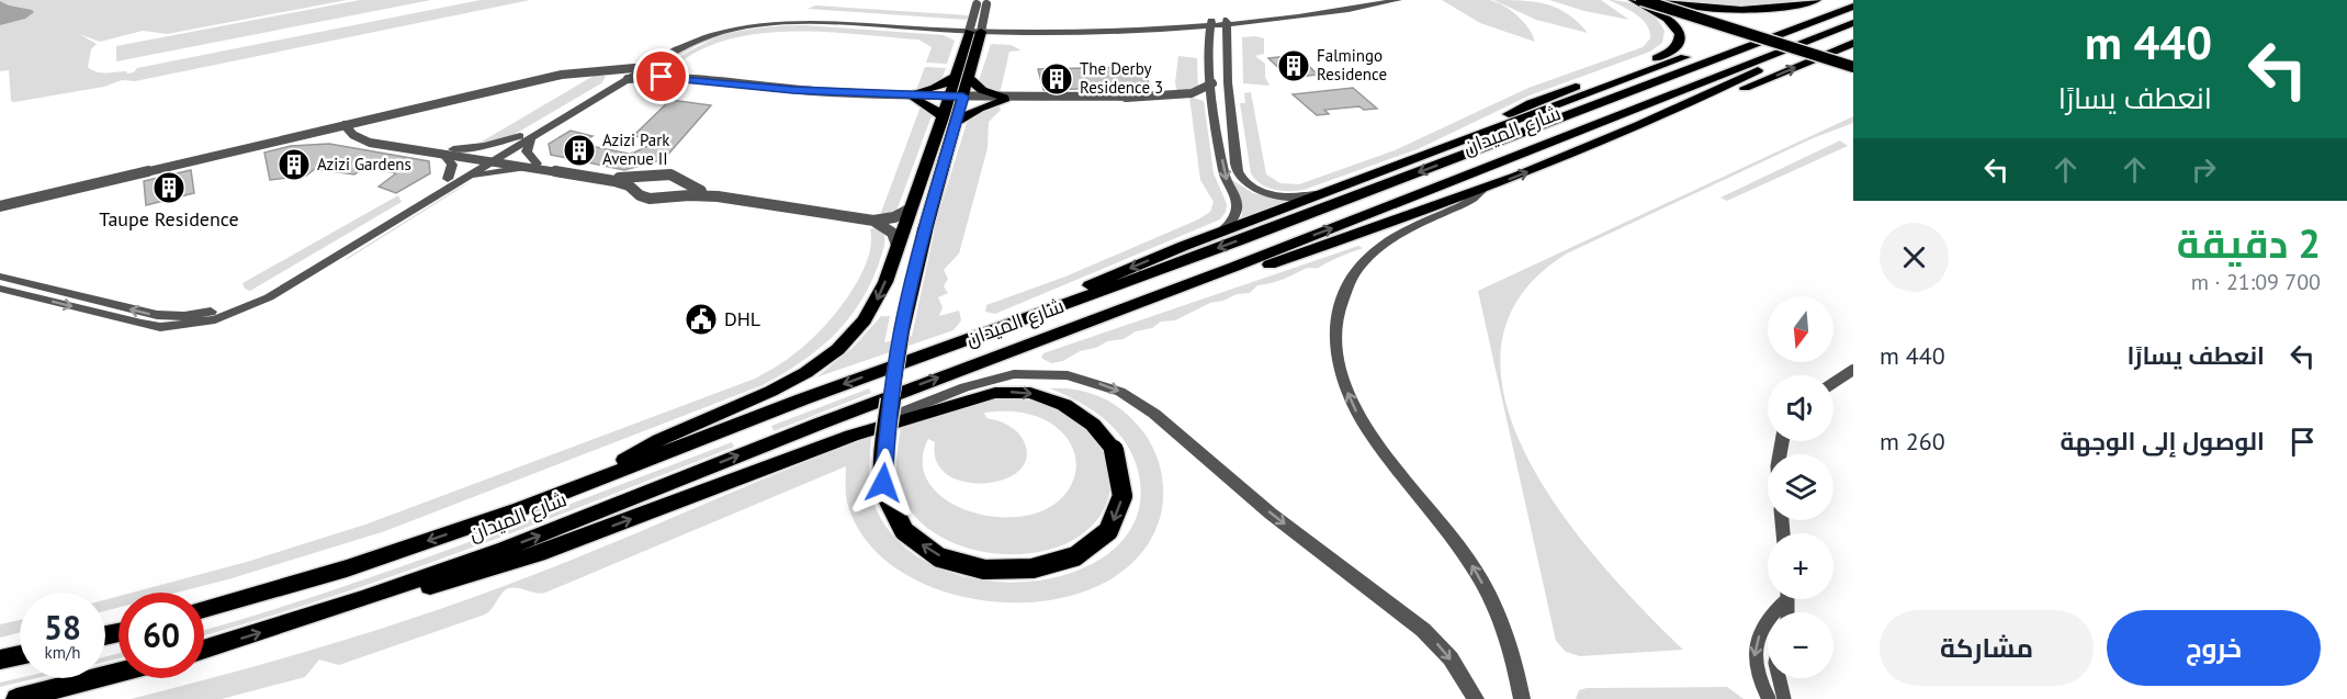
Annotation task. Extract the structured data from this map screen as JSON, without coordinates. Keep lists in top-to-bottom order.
{
  "streets": {
    "main road": ["شارع الميدان"]
  },
  "places": {
    "building": [
      "Falmingo Residence",
      "The Derby Residence 3",
      "Azizi Park Avenue II",
      "Azizi Gardens",
      "Taupe Residence"
    ],
    "public building": ["DHL"]
  },
  "north": "bottom",
  "page": {
    "turn": ["440 m", "انعطف يسارًا"],
    "heading": ["2 دقيقة", "700 m · 21:09"],
    "map_buttons": ["+", "−"],
    "list": [
      {
        "name": "انعطف يسارًا",
        "value": "440 m"
      },
      {
        "name": "الوصول إلى الوجهة",
        "value": "260 m"
      }
    ],
    "speed": "58 km/h",
    "limit": "60",
    "buttons": ["خروج", "مشاركة"]
  }
}
